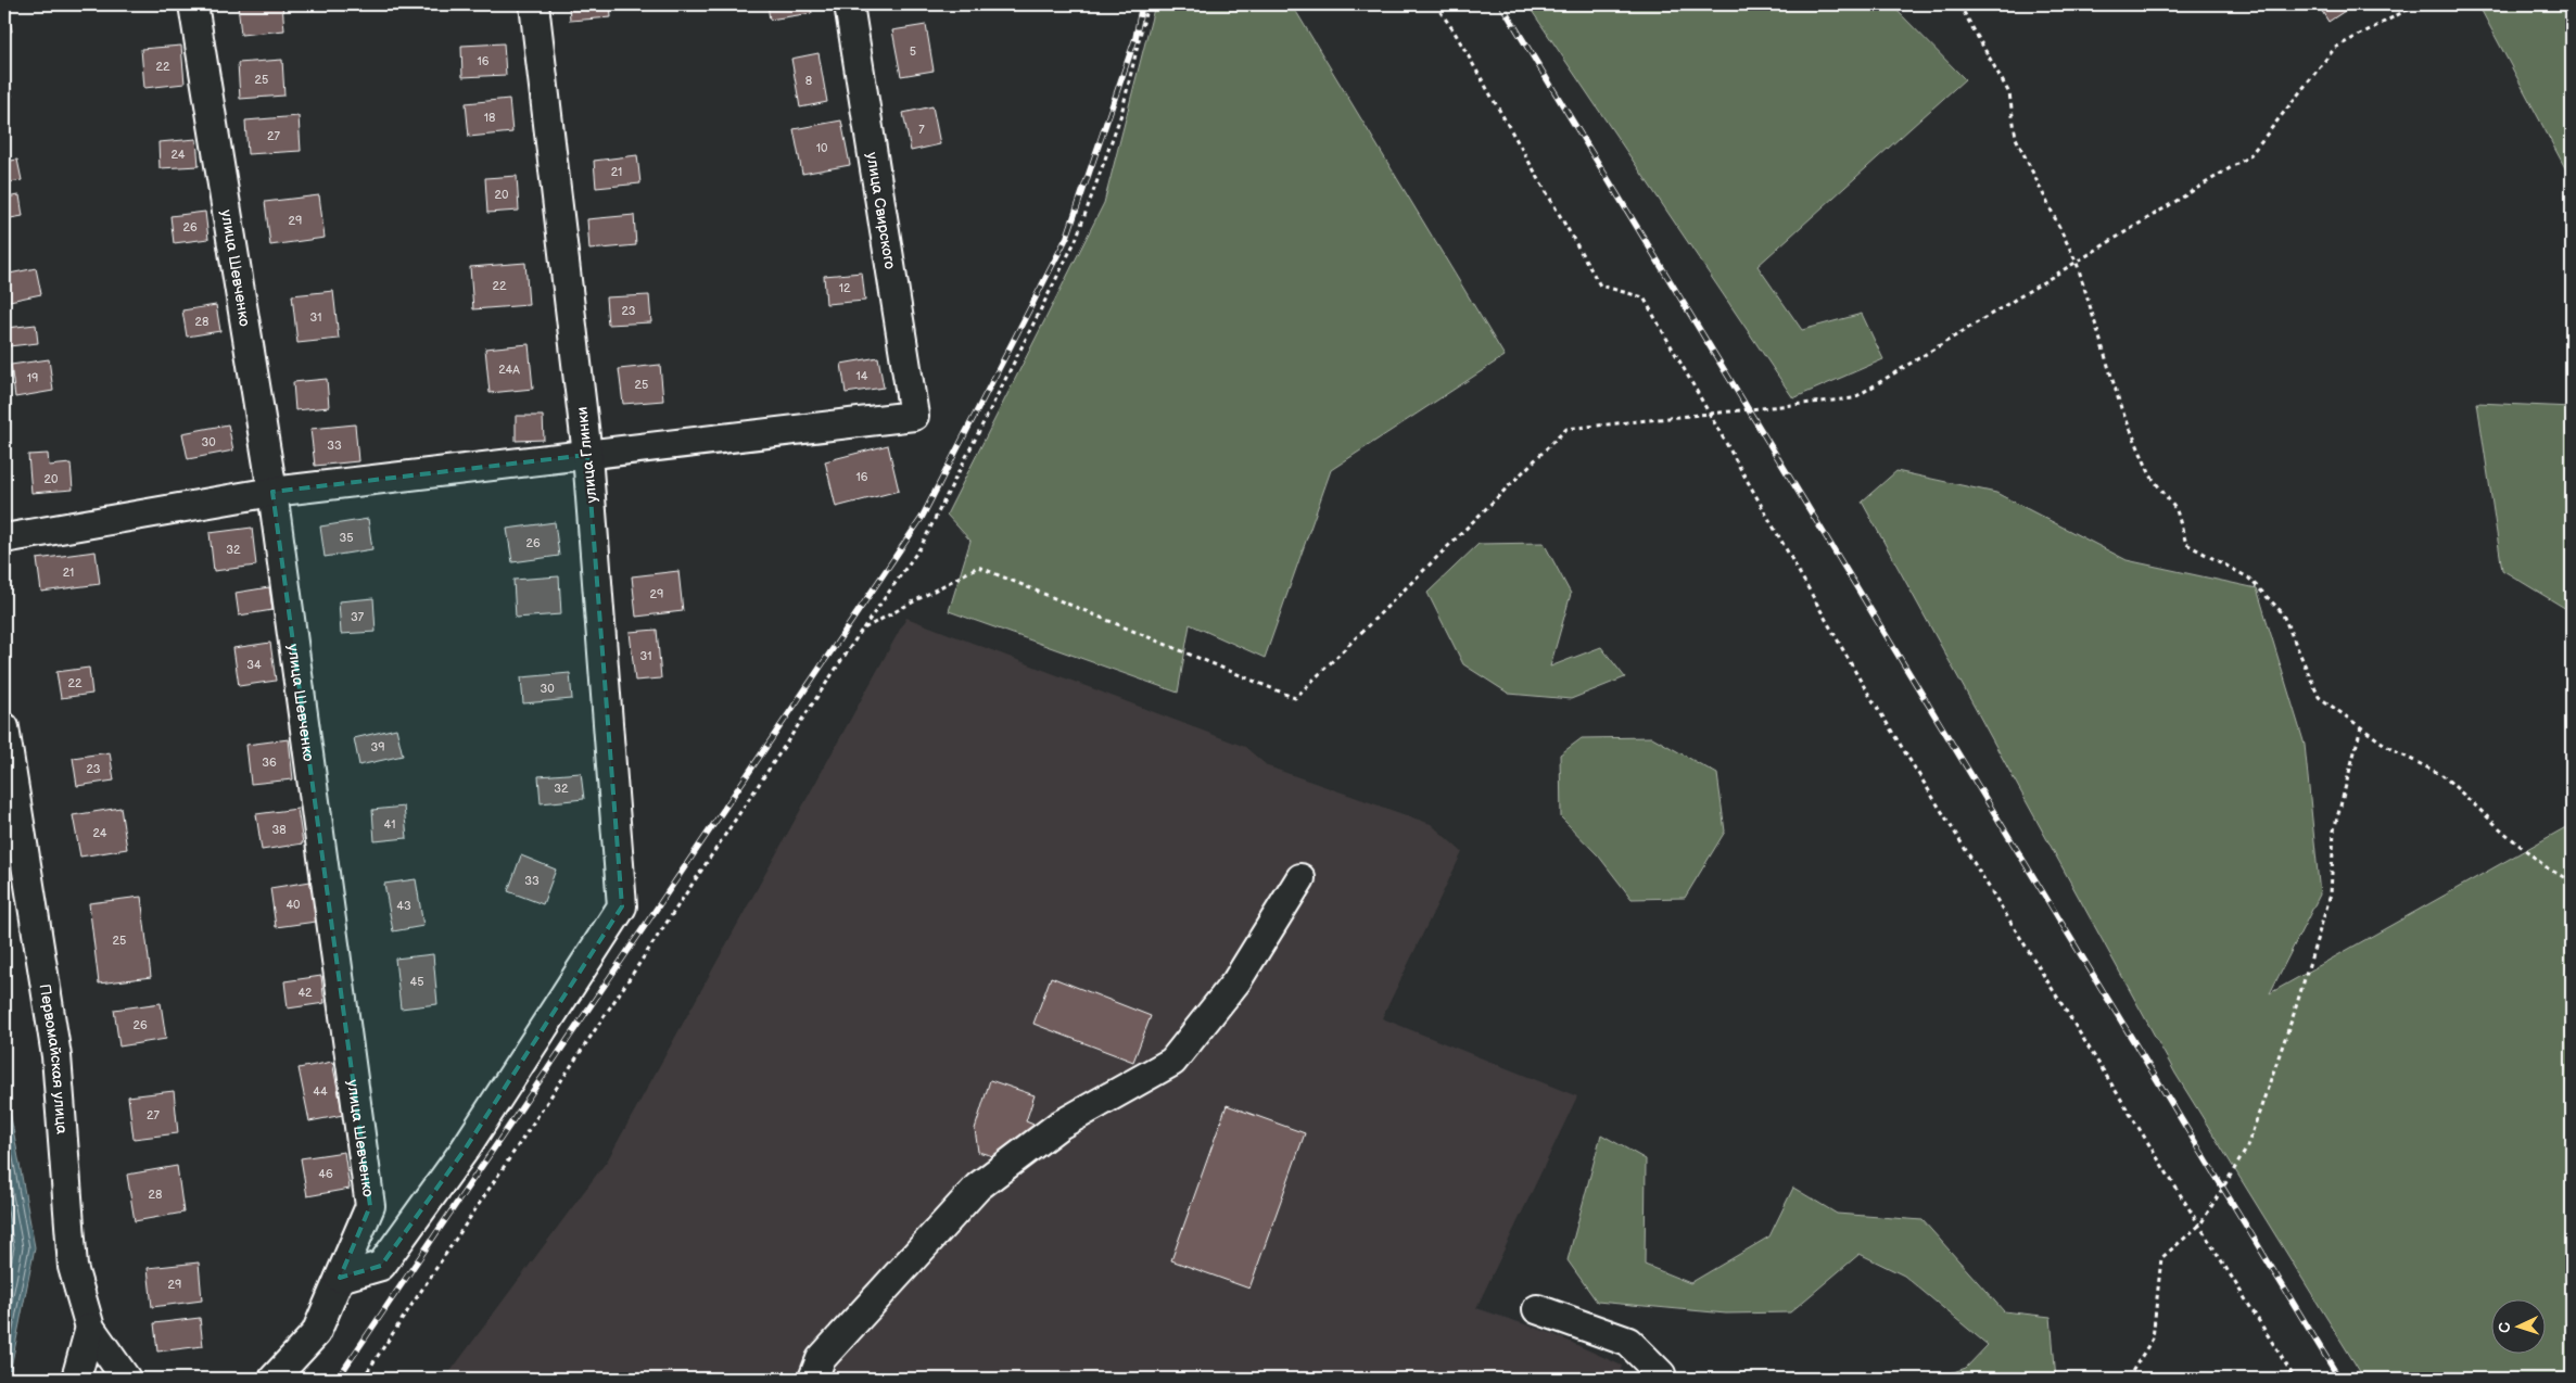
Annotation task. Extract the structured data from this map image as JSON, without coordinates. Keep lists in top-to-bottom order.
{
  "streets": {
    "street": [
      "улица Свирского",
      "улица Шевченко",
      "улица Глинки",
      "Первомайская улица"
    ]
  },
  "crossings": [
    ["улица Свирского", "улица Глинки"],
    ["улица Шевченко", "улица Глинки"]
  ],
  "house_numbers": [
    "5",
    "16",
    "22",
    "25",
    "8",
    "18",
    "7",
    "27",
    "10",
    "24",
    "21",
    "20",
    "29",
    "26",
    "22",
    "12",
    "23",
    "31",
    "28",
    "24А",
    "14",
    "19",
    "25",
    "30",
    "33",
    "16",
    "20",
    "35",
    "26",
    "32",
    "21",
    "29",
    "37",
    "31",
    "34",
    "22",
    "30",
    "39",
    "36",
    "23",
    "32",
    "41",
    "38",
    "24",
    "33",
    "40",
    "43",
    "25",
    "45",
    "42",
    "26",
    "44",
    "27",
    "46",
    "28",
    "29"
  ],
  "north": "left"
}
